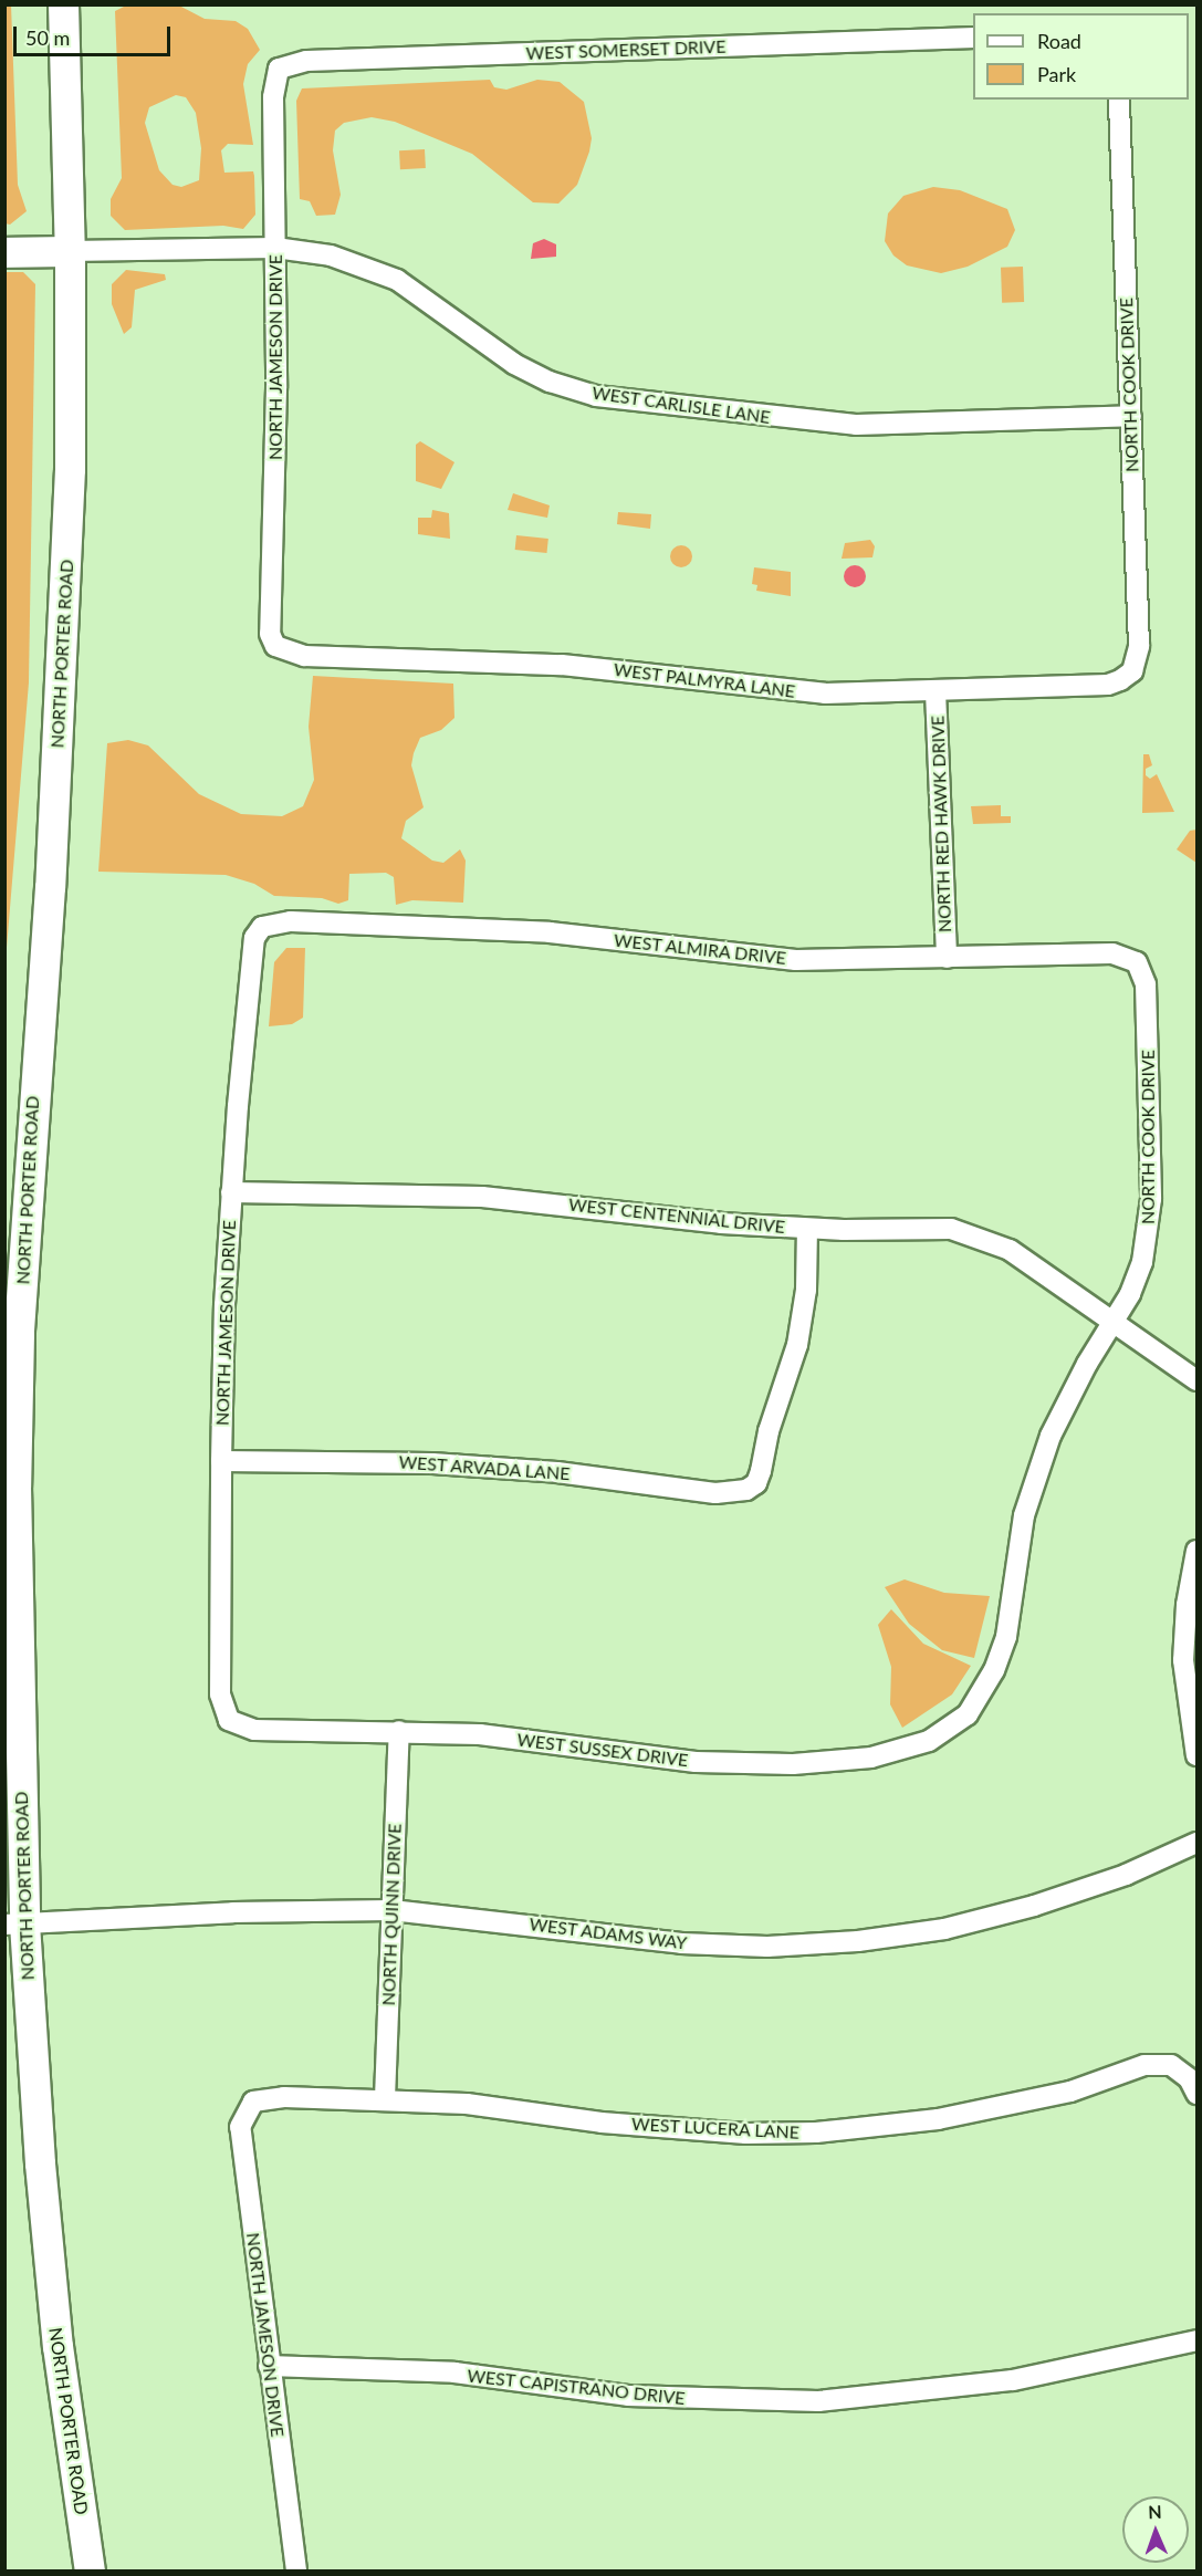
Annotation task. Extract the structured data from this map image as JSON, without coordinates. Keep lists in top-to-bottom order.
{
  "streets": {
    "street": [
      "WEST SOMERSET DRIVE",
      "NORTH JAMESON DRIVE",
      "NORTH COOK DRIVE",
      "WEST CARLISLE LANE",
      "NORTH PORTER ROAD",
      "WEST PALMYRA LANE",
      "NORTH RED HAWK DRIVE",
      "WEST ALMIRA DRIVE",
      "WEST CENTENNIAL DRIVE",
      "WEST ARVADA LANE",
      "WEST SUSSEX DRIVE",
      "NORTH QUINN DRIVE",
      "WEST ADAMS WAY",
      "WEST LUCERA LANE",
      "WEST CAPISTRANO DRIVE"
    ]
  },
  "crossings": [
    ["WEST SOMERSET DRIVE", "NORTH JAMESON DRIVE"],
    ["NORTH JAMESON DRIVE", "WEST CARLISLE LANE"],
    ["NORTH JAMESON DRIVE", "WEST PALMYRA LANE"],
    ["NORTH JAMESON DRIVE", "WEST ALMIRA DRIVE"],
    ["NORTH JAMESON DRIVE", "WEST CENTENNIAL DRIVE"],
    ["NORTH JAMESON DRIVE", "WEST ARVADA LANE"],
    ["NORTH JAMESON DRIVE", "WEST SUSSEX DRIVE"],
    ["NORTH JAMESON DRIVE", "WEST LUCERA LANE"],
    ["NORTH JAMESON DRIVE", "WEST CAPISTRANO DRIVE"],
    ["NORTH COOK DRIVE", "WEST CARLISLE LANE"],
    ["NORTH COOK DRIVE", "WEST PALMYRA LANE"],
    ["NORTH COOK DRIVE", "WEST ALMIRA DRIVE"],
    ["NORTH COOK DRIVE", "WEST CENTENNIAL DRIVE"],
    ["NORTH COOK DRIVE", "WEST SUSSEX DRIVE"],
    ["WEST CARLISLE LANE", "NORTH PORTER ROAD"],
    ["NORTH PORTER ROAD", "WEST ADAMS WAY"],
    ["WEST PALMYRA LANE", "NORTH RED HAWK DRIVE"],
    ["NORTH RED HAWK DRIVE", "WEST ALMIRA DRIVE"],
    ["WEST CENTENNIAL DRIVE", "WEST ARVADA LANE"],
    ["WEST SUSSEX DRIVE", "NORTH QUINN DRIVE"],
    ["NORTH QUINN DRIVE", "WEST ADAMS WAY"],
    ["NORTH QUINN DRIVE", "WEST LUCERA LANE"]
  ],
  "legend": ["Road", "Park"],
  "scale_bar": "50 m",
  "north": "top"
}
